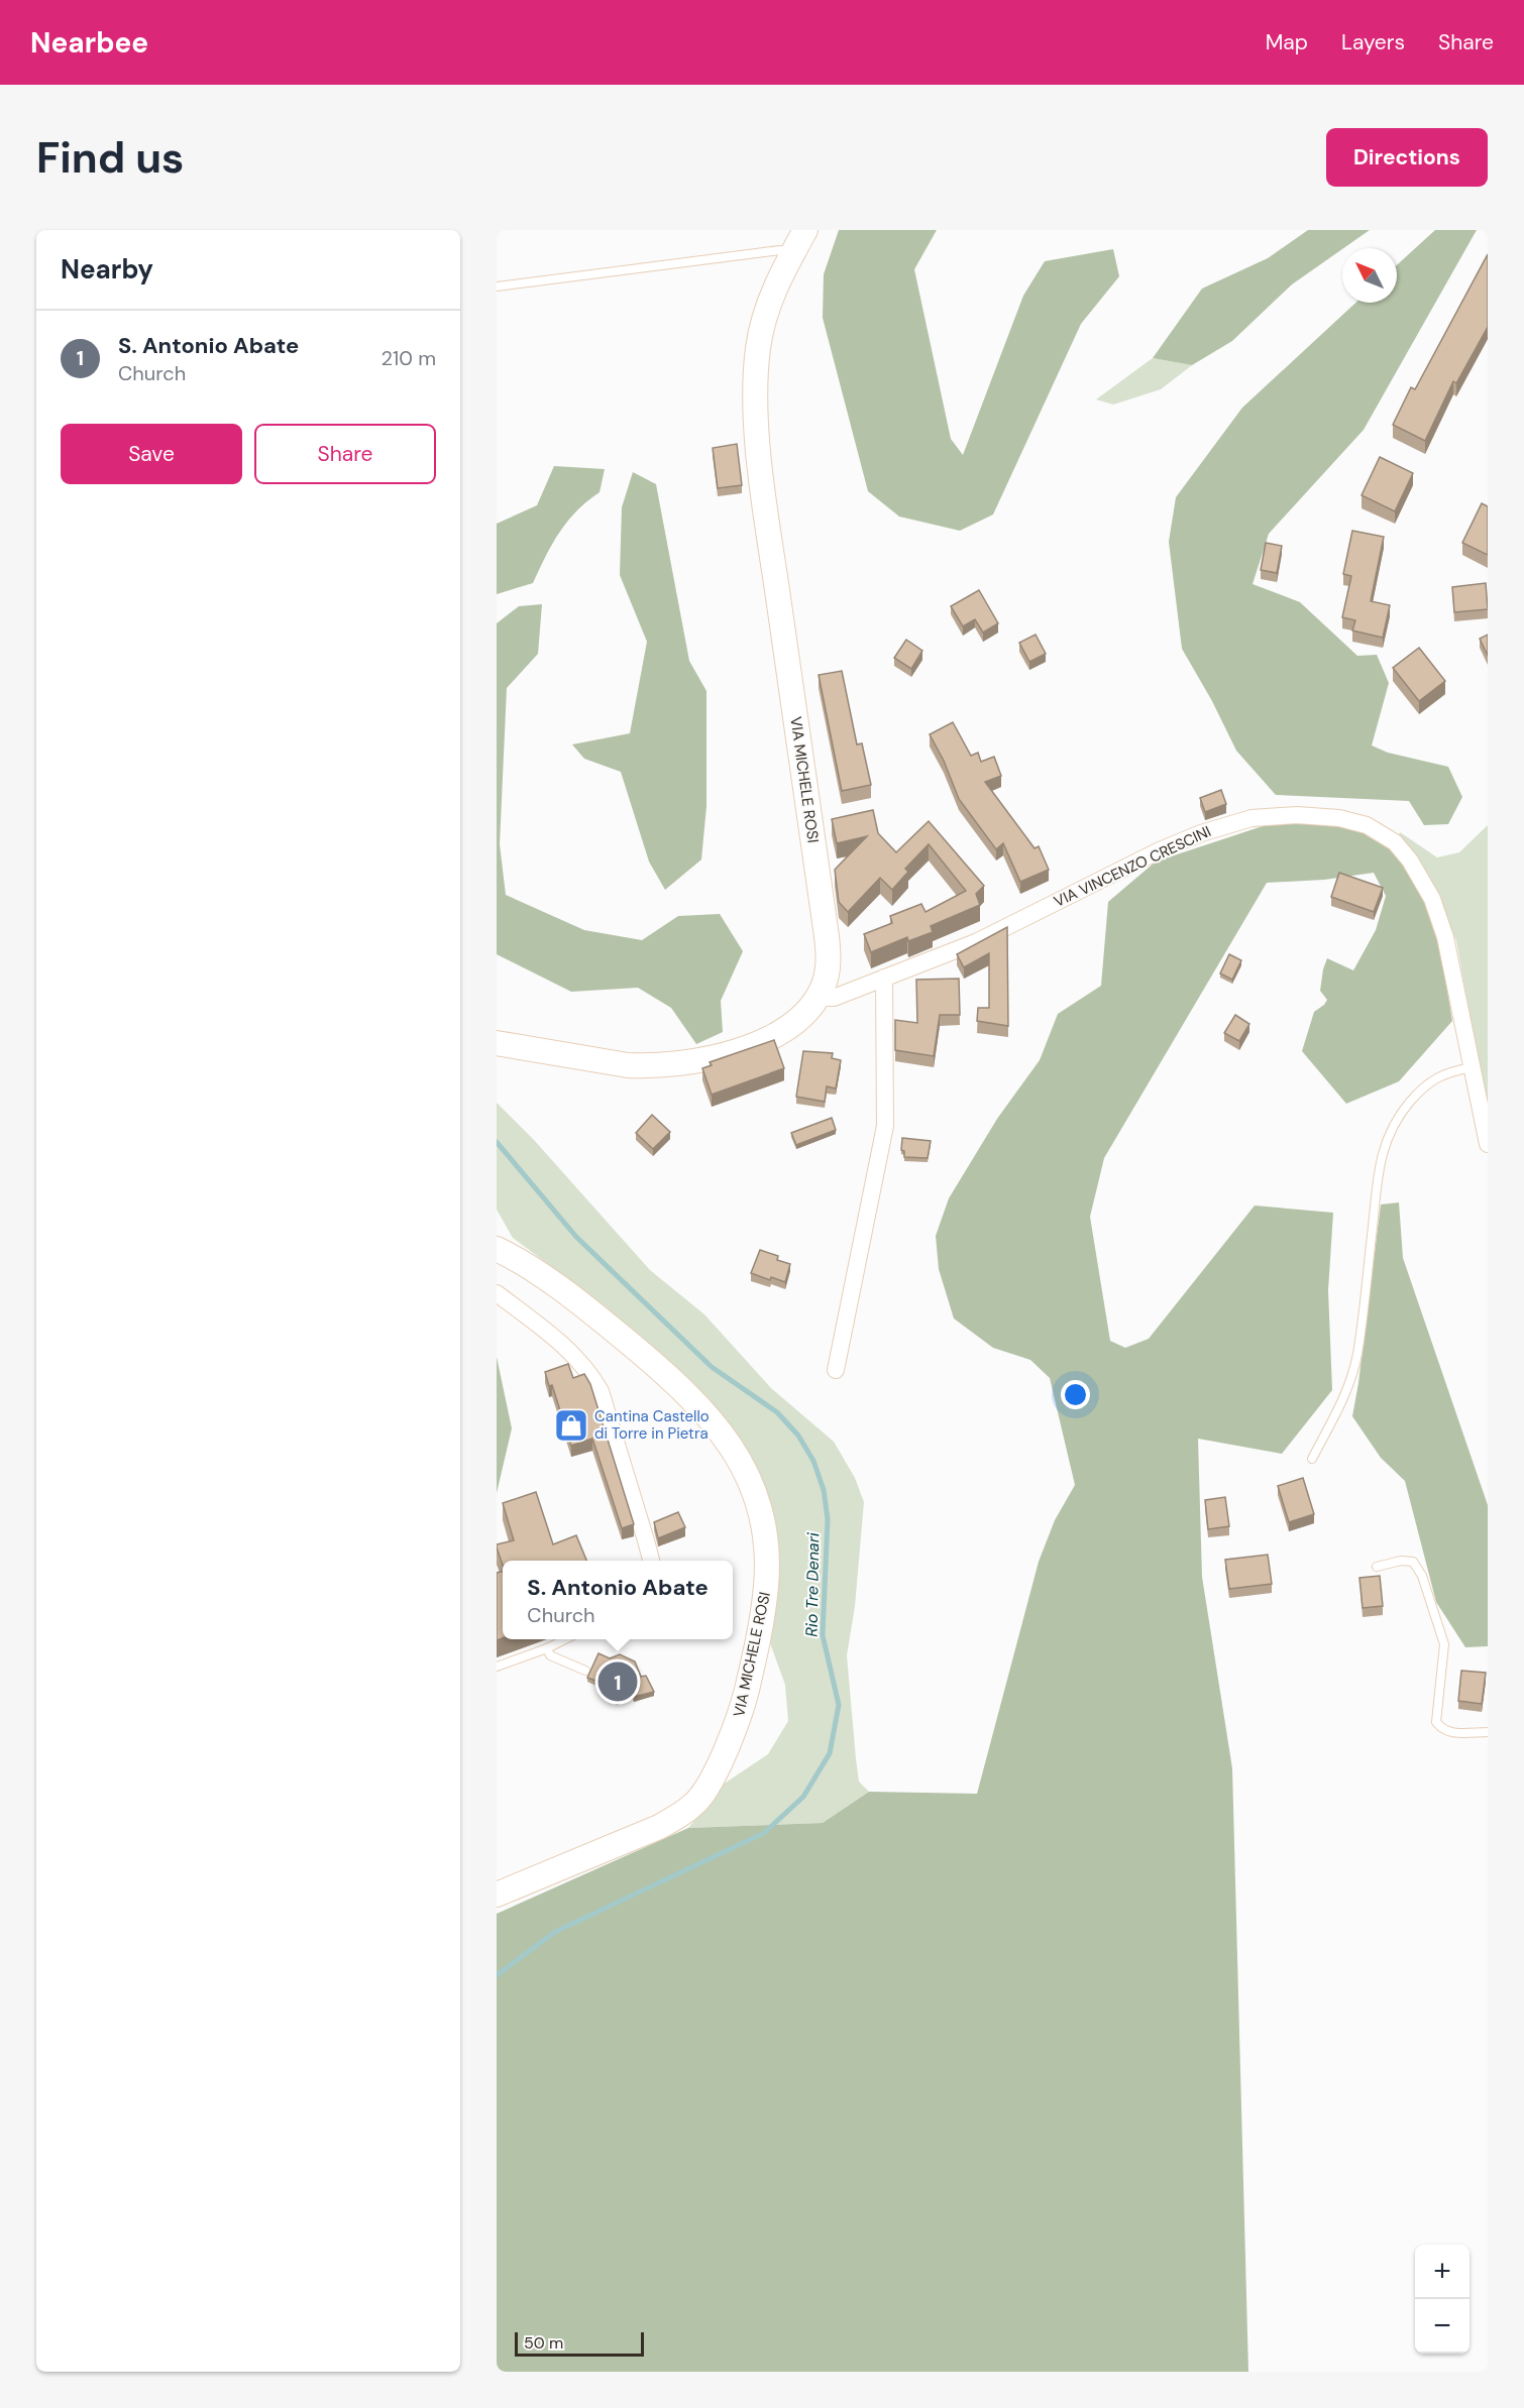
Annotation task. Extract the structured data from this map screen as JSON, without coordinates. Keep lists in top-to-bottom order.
{
  "streets": {
    "street": ["VIA MICHELE ROSI", "VIA VINCENZO CRESCINI"]
  },
  "crossings": [
    ["VIA MICHELE ROSI", "VIA VINCENZO CRESCINI"]
  ],
  "water": ["Rio Tre Denari"],
  "places": {
    "shop": ["Cantina Castello di Torre in Pietra"]
  },
  "scale_bar": "50 m",
  "north": "top left",
  "page": {
    "header": "Nearbee",
    "nav": ["Map", "Layers", "Share"],
    "buttons": [
      "Directions",
      ["Save", "Share"]
    ],
    "title": "Find us",
    "heading": "Nearby",
    "list": [
      {
        "mark": "1",
        "name": "S. Antonio Abate",
        "note": "Church",
        "value": "210 m"
      }
    ],
    "popup": ["S. Antonio Abate", "Church"],
    "pins": "1",
    "map_buttons": ["+", "−"],
    "scale": "50 m"
  }
}
